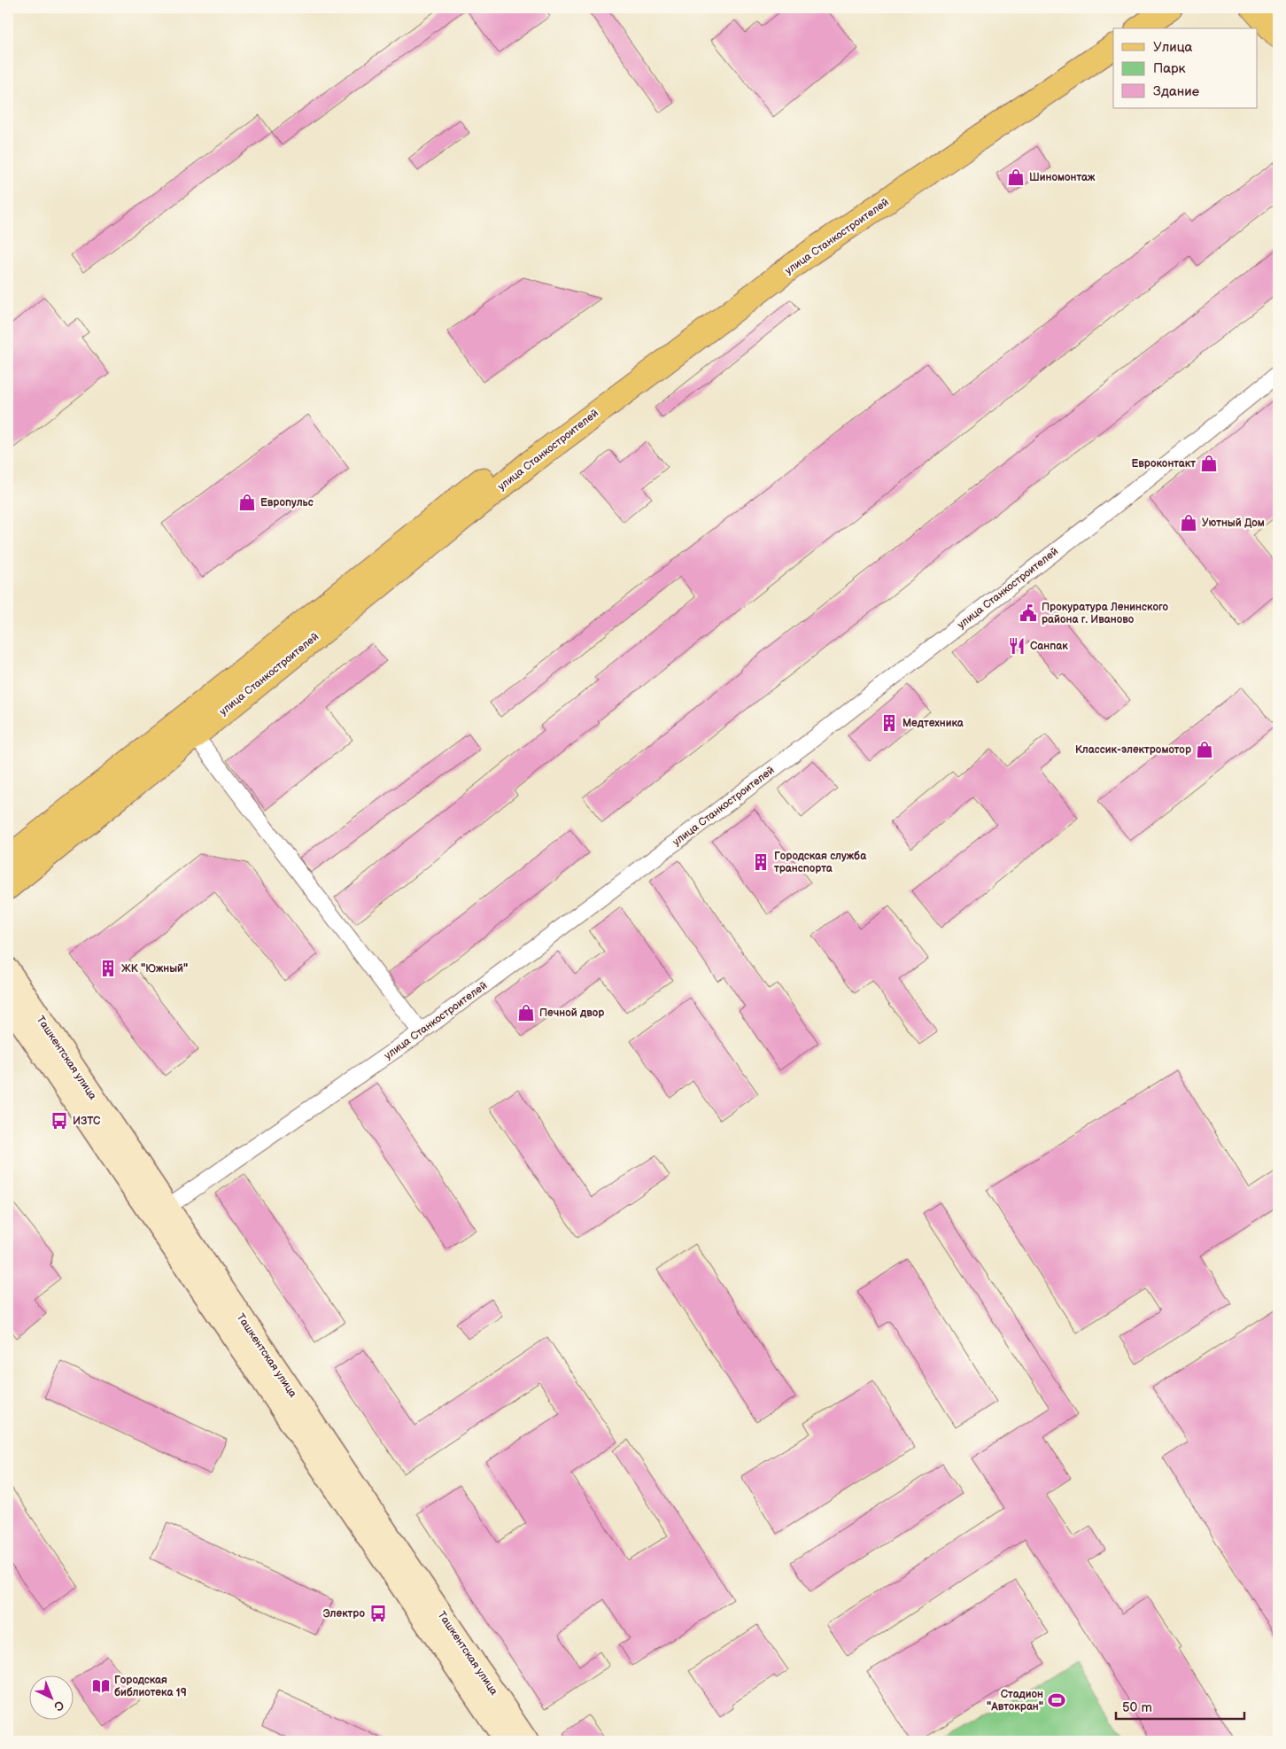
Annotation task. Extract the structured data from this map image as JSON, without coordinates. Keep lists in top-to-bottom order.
{
  "streets": {
    "main road": ["улица Станкостроителей", "Ташкентская улица"]
  },
  "crossings": [
    ["улица Станкостроителей", "Ташкентская улица"]
  ],
  "places": {
    "shop": [
      "Шиномонтаж",
      "Евроконтакт",
      "Европульс",
      "Уютный Дом",
      "Классик-электромотор",
      "Печной двор"
    ],
    "public building": ["Прокуратура Ленинского района г. Иваново"],
    "restaurant": ["Санпак"],
    "building": ["Медтехника", "Городская служба транспорта", "ЖК \"Южный\""],
    "bus stop": ["ИЗТС", "Электро"],
    "library": ["Городская библиотека 19"],
    "sports": ["Стадион \"Автокран\""]
  },
  "legend": ["Улица", "Парк", "Здание"],
  "scale_bar": "50 m",
  "north": "bottom right"
}
